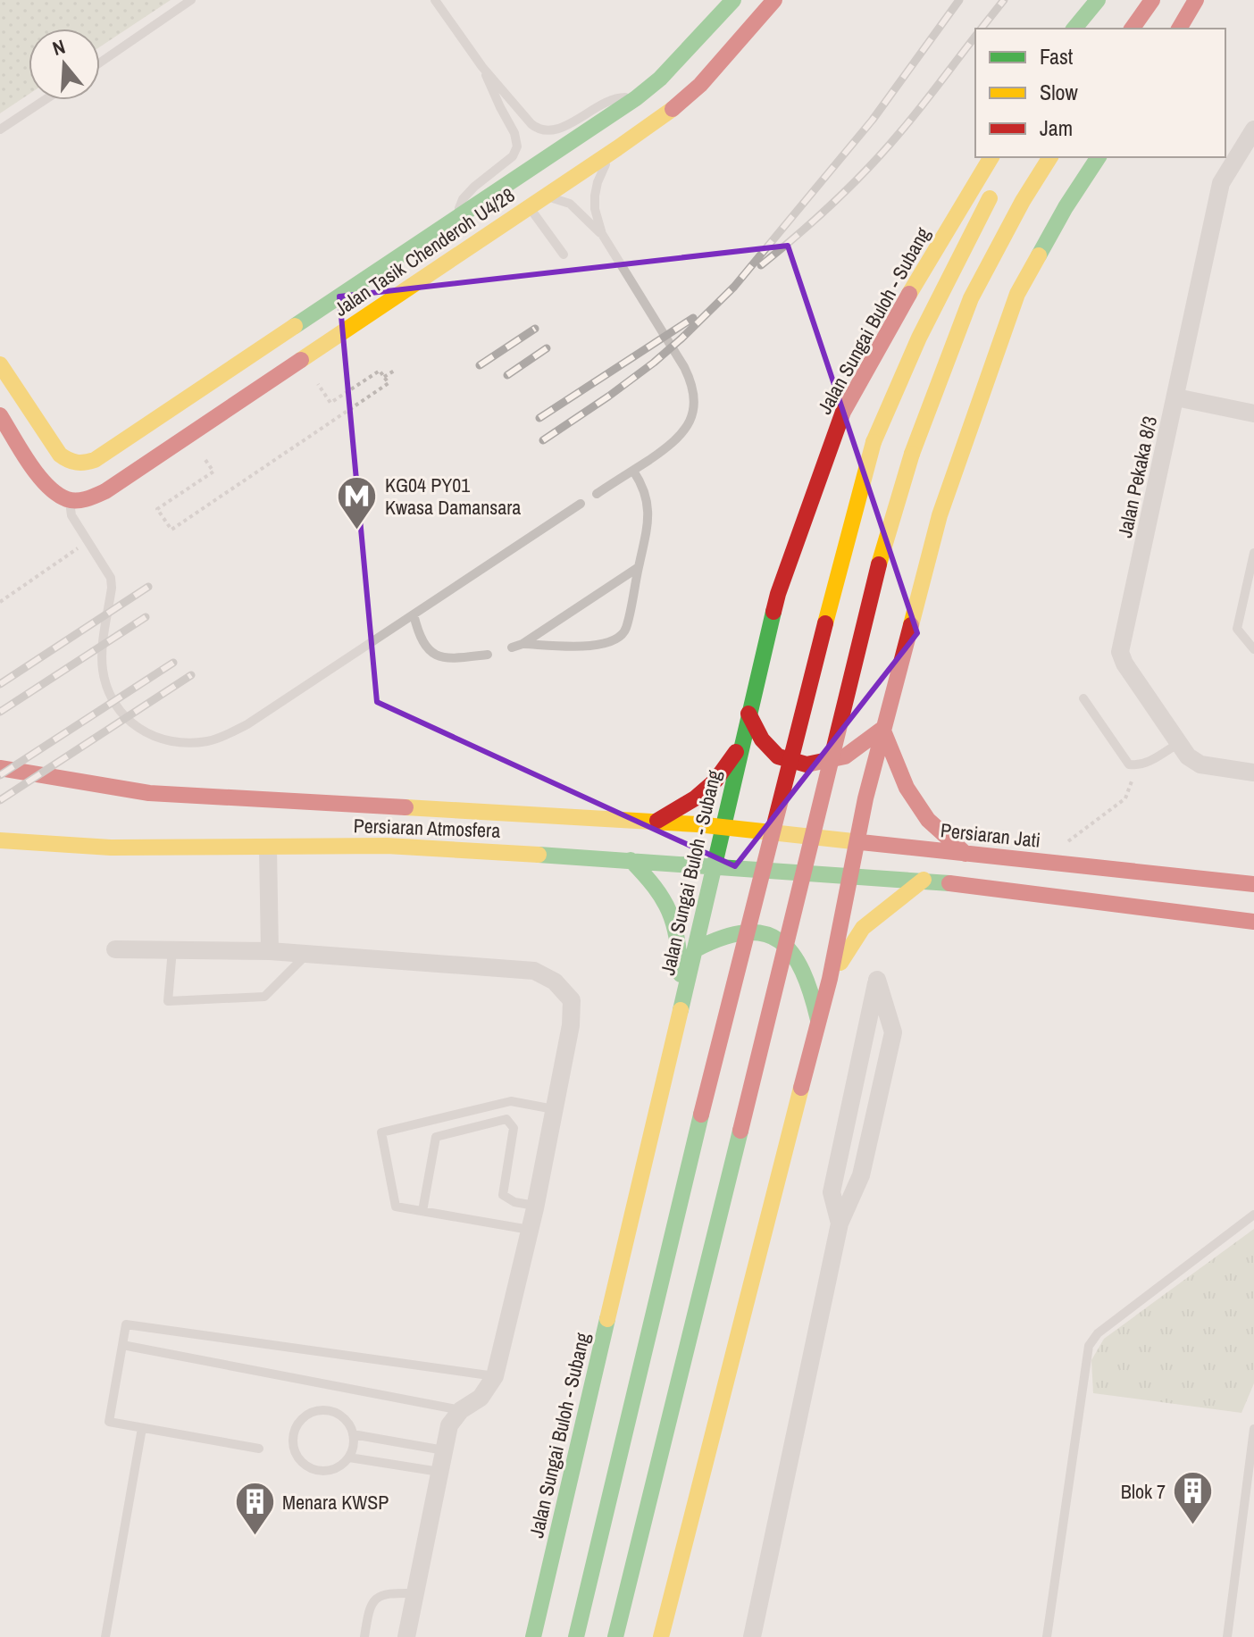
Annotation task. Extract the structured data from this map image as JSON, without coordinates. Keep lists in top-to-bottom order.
{
  "streets": {
    "main road": [
      "Jalan Tasik Chenderoh U4/28",
      "Jalan Sungai Buloh - Subang",
      "Persiaran Atmosfera",
      "Persiaran Jati"
    ],
    "street": ["Jalan Pekaka 8/3"]
  },
  "crossings": [
    ["Jalan Sungai Buloh - Subang", "Persiaran Atmosfera"],
    ["Jalan Sungai Buloh - Subang", "Persiaran Jati"],
    ["Persiaran Atmosfera", "Persiaran Jati"]
  ],
  "places": {
    "metro station": ["KG04 PY01 Kwasa Damansara"],
    "building": ["Blok 7", "Menara KWSP"]
  },
  "legend": ["Fast", "Slow", "Jam"],
  "north": "top"
}
